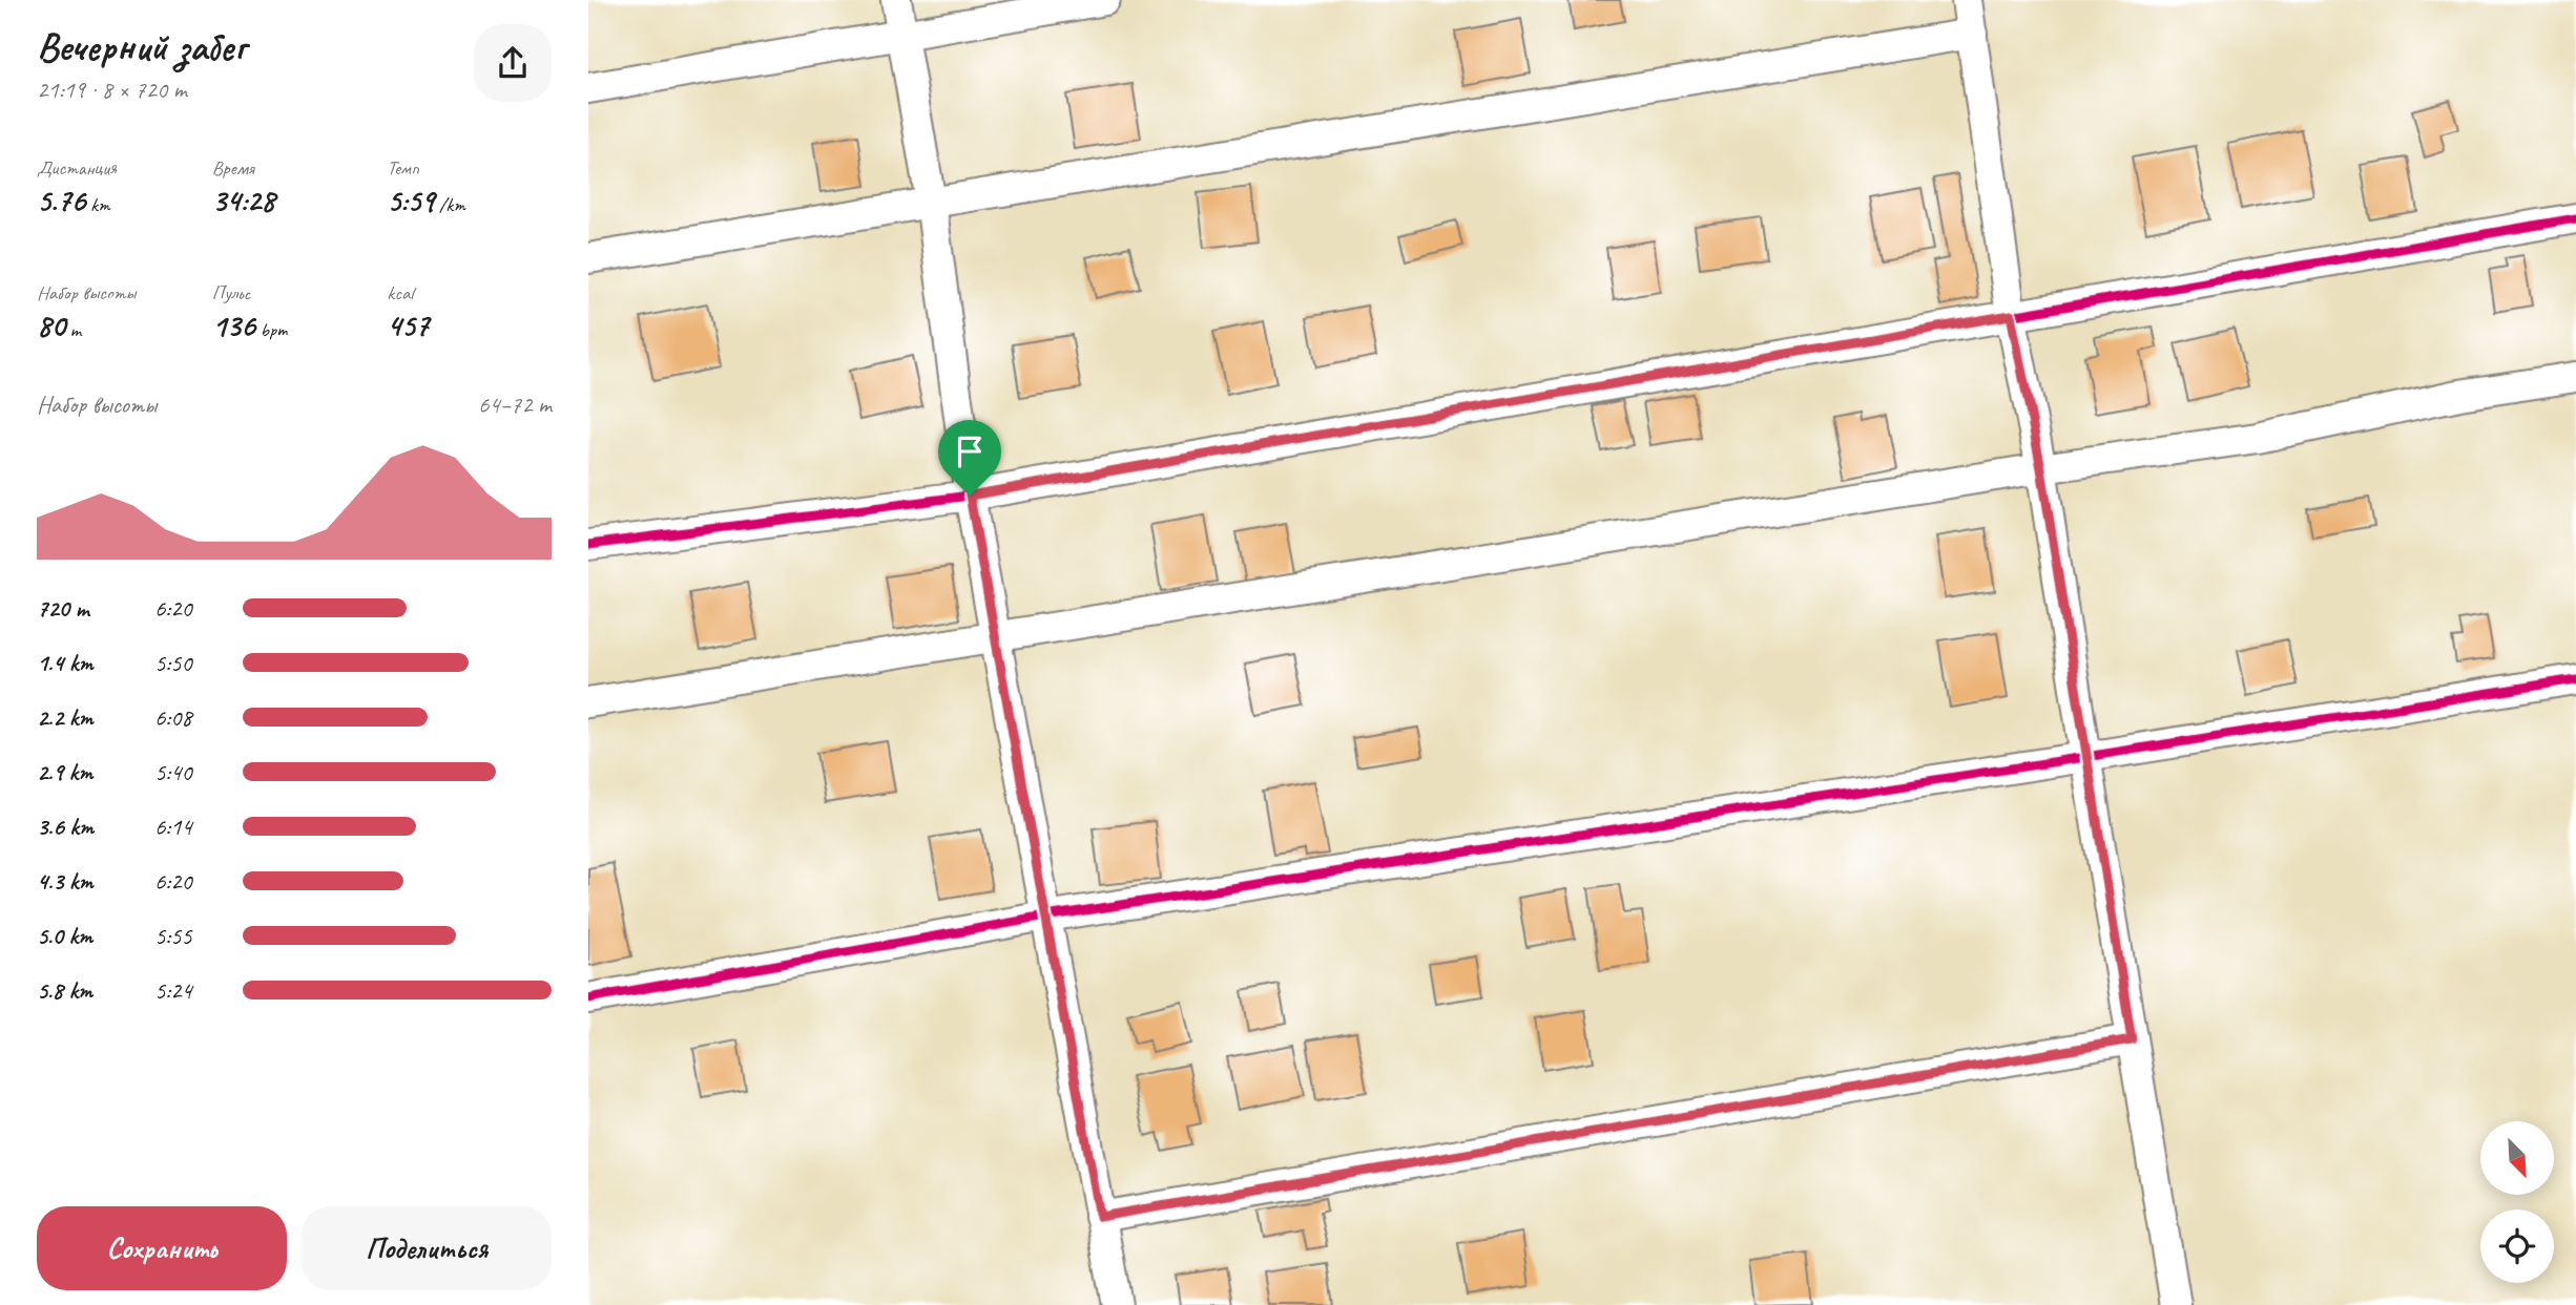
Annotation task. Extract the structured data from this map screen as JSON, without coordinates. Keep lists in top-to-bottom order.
{
  "north": "bottom right",
  "page": {
    "heading": ["Вечерний забег", "21:19 · 8 × 720 m"],
    "stats": [
      ["Дистанция", "5.76 km"],
      ["Время", "34:28"],
      ["Темп", "5:59 /km"],
      ["Набор высоты", "80 m"],
      ["Пульс", "136 bpm"],
      ["kcal", "457"]
    ],
    "chart": ["Набор высоты", "64–72 m"],
    "list": [
      {
        "name": "720 m",
        "note": "6:20"
      },
      {
        "name": "1.4 km",
        "note": "5:50"
      },
      {
        "name": "2.2 km",
        "note": "6:08"
      },
      {
        "name": "2.9 km",
        "note": "5:40"
      },
      {
        "name": "3.6 km",
        "note": "6:14"
      },
      {
        "name": "4.3 km",
        "note": "6:20"
      },
      {
        "name": "5.0 km",
        "note": "5:55"
      },
      {
        "name": "5.8 km",
        "note": "5:24"
      }
    ],
    "buttons": ["Сохранить", "Поделиться"]
  }
}
